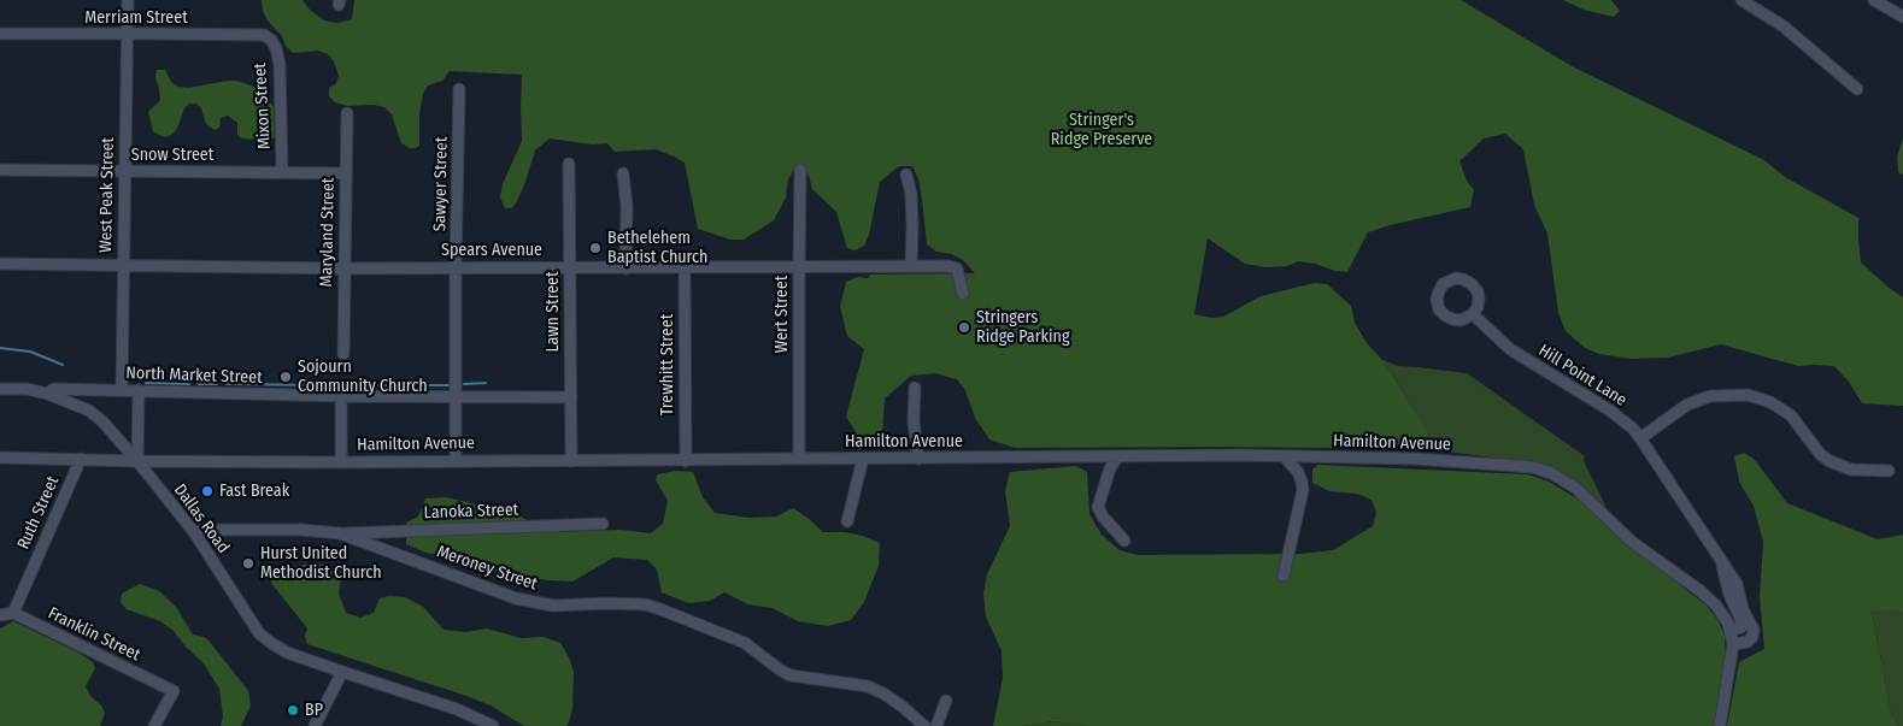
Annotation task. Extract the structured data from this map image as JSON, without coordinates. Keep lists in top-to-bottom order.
{
  "streets": {
    "street": [
      "Merriam Street",
      "Mixon Street",
      "Snow Street",
      "Sawyer Street",
      "West Peak Street",
      "Maryland Street",
      "Spears Avenue",
      "Lawn Street",
      "Wert Street",
      "Trewhitt Street",
      "North Market Street",
      "Hill Point Lane",
      "Hamilton Avenue",
      "Lanoka Street",
      "Ruth Street",
      "Dallas Road",
      "Meroney Street",
      "Franklin Street"
    ]
  },
  "crossings": [
    ["Merriam Street", "Mixon Street"],
    ["Merriam Street", "West Peak Street"],
    ["Mixon Street", "Snow Street"],
    ["Snow Street", "West Peak Street"],
    ["Snow Street", "Maryland Street"],
    ["Sawyer Street", "Spears Avenue"],
    ["Sawyer Street", "North Market Street"],
    ["Sawyer Street", "Hamilton Avenue"],
    ["West Peak Street", "Spears Avenue"],
    ["West Peak Street", "North Market Street"],
    ["Maryland Street", "Spears Avenue"],
    ["Spears Avenue", "Lawn Street"],
    ["Spears Avenue", "Wert Street"],
    ["Spears Avenue", "Trewhitt Street"],
    ["Lawn Street", "North Market Street"],
    ["Lawn Street", "Hamilton Avenue"],
    ["Wert Street", "Hamilton Avenue"],
    ["Trewhitt Street", "Hamilton Avenue"],
    ["North Market Street", "Dallas Road"],
    ["Hill Point Lane", "Hamilton Avenue"],
    ["Hamilton Avenue", "Ruth Street"],
    ["Hamilton Avenue", "Dallas Road"],
    ["Lanoka Street", "Meroney Street"],
    ["Ruth Street", "Franklin Street"],
    ["Dallas Road", "Meroney Street"]
  ],
  "parks": ["Stringer's Ridge Preserve"],
  "places": [
    "Bethelehem Baptist Church",
    "Stringers Ridge Parking",
    "Sojourn Community Church",
    "Fast Break",
    "Hurst United Methodist Church",
    "BP"
  ]
}
